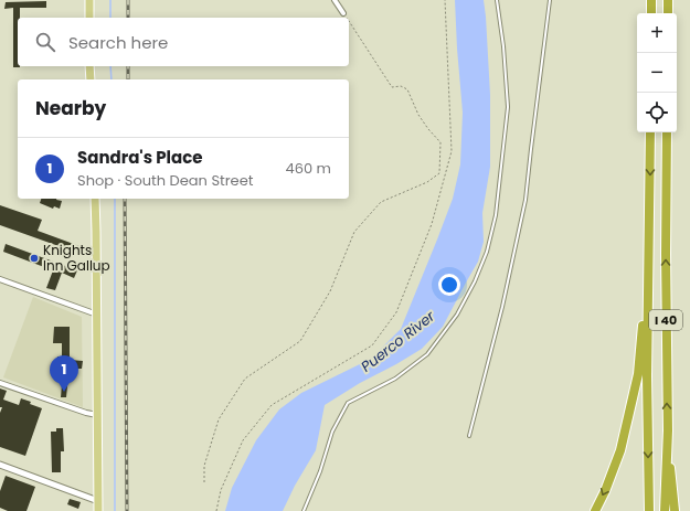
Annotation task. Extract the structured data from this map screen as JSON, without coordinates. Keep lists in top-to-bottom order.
{
  "streets": {
    "highway": ["I 40"]
  },
  "water": ["Puerco River"],
  "places": ["Knights Inn Gallup"],
  "page": {
    "map_buttons": ["+", "−"],
    "search": "Search here",
    "heading": "Nearby",
    "list": [
      {
        "mark": "1",
        "name": "Sandra's Place",
        "note": "Shop · South Dean Street",
        "value": "460 m"
      }
    ],
    "pins": "1"
  }
}
